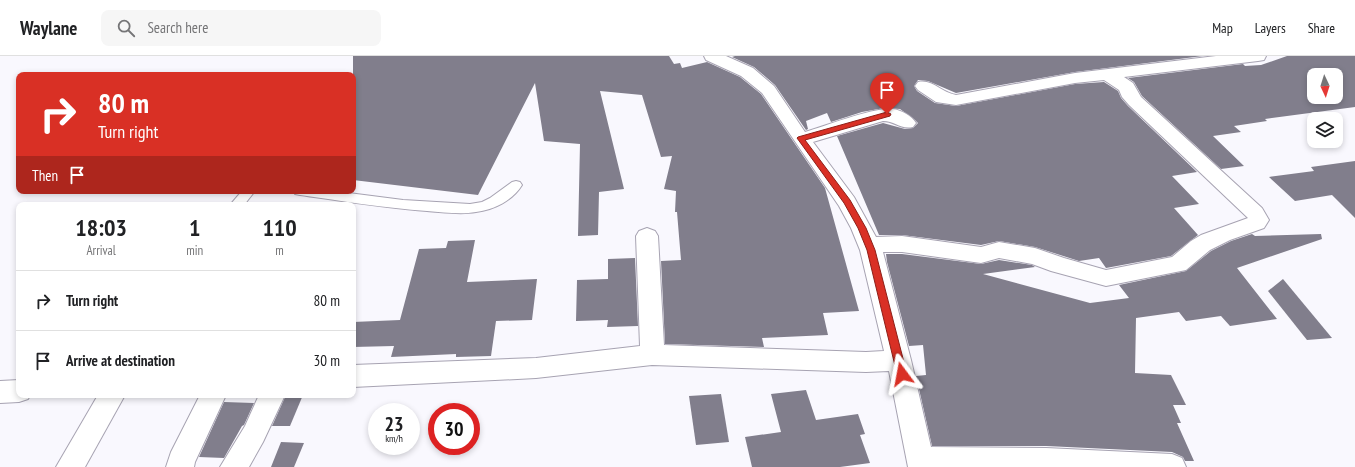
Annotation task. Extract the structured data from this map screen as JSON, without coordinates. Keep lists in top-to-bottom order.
{
  "north": "bottom",
  "page": {
    "header": "Waylane",
    "search": "Search here",
    "nav": ["Map", "Layers", "Share"],
    "turn": ["80 m", "Turn right"],
    "then": "Then",
    "eta": [
      "18:03",
      "Arrival",
      "1",
      "min",
      "110",
      "m"
    ],
    "list": [
      {
        "name": "Turn right",
        "value": "80 m"
      },
      {
        "name": "Arrive at destination",
        "value": "30 m"
      }
    ],
    "speed": "23 km/h",
    "limit": "30"
  }
}
